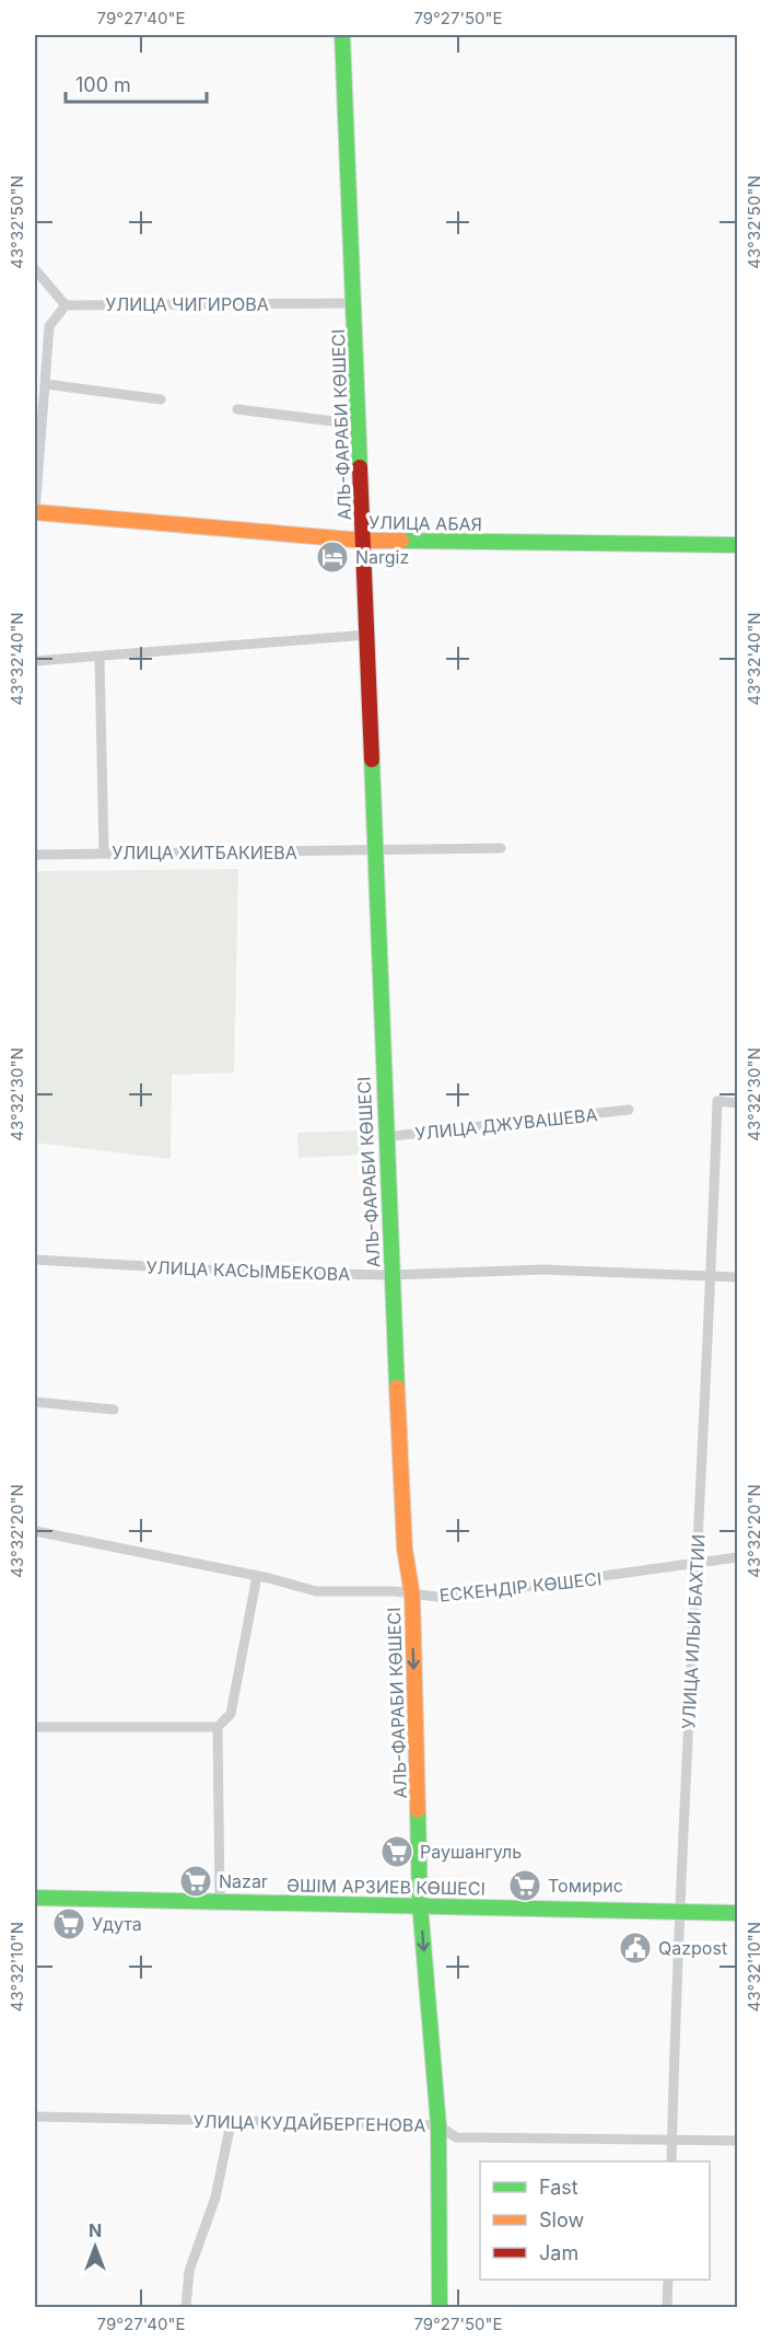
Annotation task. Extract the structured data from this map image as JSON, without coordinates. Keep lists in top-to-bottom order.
{
  "streets": {
    "main road": ["АЛЬ-ФАРАБИ КӨШЕСІ", "УЛИЦА АБАЯ", "ӘШІМ АРЗИЕВ КӨШЕСІ"],
    "street": [
      "УЛИЦА ЧИГИРОВА",
      "УЛИЦА ХИТБАКИЕВА",
      "УЛИЦА ДЖУВАШЕВА",
      "УЛИЦА КАСЫМБЕКОВА",
      "ЕСКЕНДІР КӨШЕСІ",
      "УЛИЦА ИЛЬИ БАХТИИ",
      "УЛИЦА КУДАЙБЕРГЕНОВА"
    ]
  },
  "crossings": [
    ["УЛИЦА ЧИГИРОВА", "АЛЬ-ФАРАБИ КӨШЕСІ"],
    ["АЛЬ-ФАРАБИ КӨШЕСІ", "УЛИЦА АБАЯ"],
    ["АЛЬ-ФАРАБИ КӨШЕСІ", "УЛИЦА ХИТБАКИЕВА"],
    ["АЛЬ-ФАРАБИ КӨШЕСІ", "УЛИЦА ДЖУВАШЕВА"],
    ["АЛЬ-ФАРАБИ КӨШЕСІ", "УЛИЦА КАСЫМБЕКОВА"],
    ["АЛЬ-ФАРАБИ КӨШЕСІ", "ЕСКЕНДІР КӨШЕСІ"],
    ["АЛЬ-ФАРАБИ КӨШЕСІ", "ӘШІМ АРЗИЕВ КӨШЕСІ"],
    ["АЛЬ-ФАРАБИ КӨШЕСІ", "УЛИЦА КУДАЙБЕРГЕНОВА"],
    ["УЛИЦА КАСЫМБЕКОВА", "УЛИЦА ИЛЬИ БАХТИИ"],
    ["ЕСКЕНДІР КӨШЕСІ", "УЛИЦА ИЛЬИ БАХТИИ"],
    ["УЛИЦА ИЛЬИ БАХТИИ", "ӘШІМ АРЗИЕВ КӨШЕСІ"],
    ["УЛИЦА ИЛЬИ БАХТИИ", "УЛИЦА КУДАЙБЕРГЕНОВА"]
  ],
  "places": {
    "hotel": ["Nargiz"],
    "supermarket": [
      "Раушангуль",
      "Nazar",
      "Томирис",
      "Удута"
    ],
    "public building": ["Qazpost"]
  },
  "legend": ["Fast", "Slow", "Jam"],
  "scale_bar": "100 m",
  "north": "top",
  "coordinates": [
    "79°27'40\"E",
    "79°27'50\"E",
    "43°32'50\"N",
    "43°32'40\"N",
    "43°32'30\"N",
    "43°32'20\"N",
    "43°32'10\"N"
  ]
}
